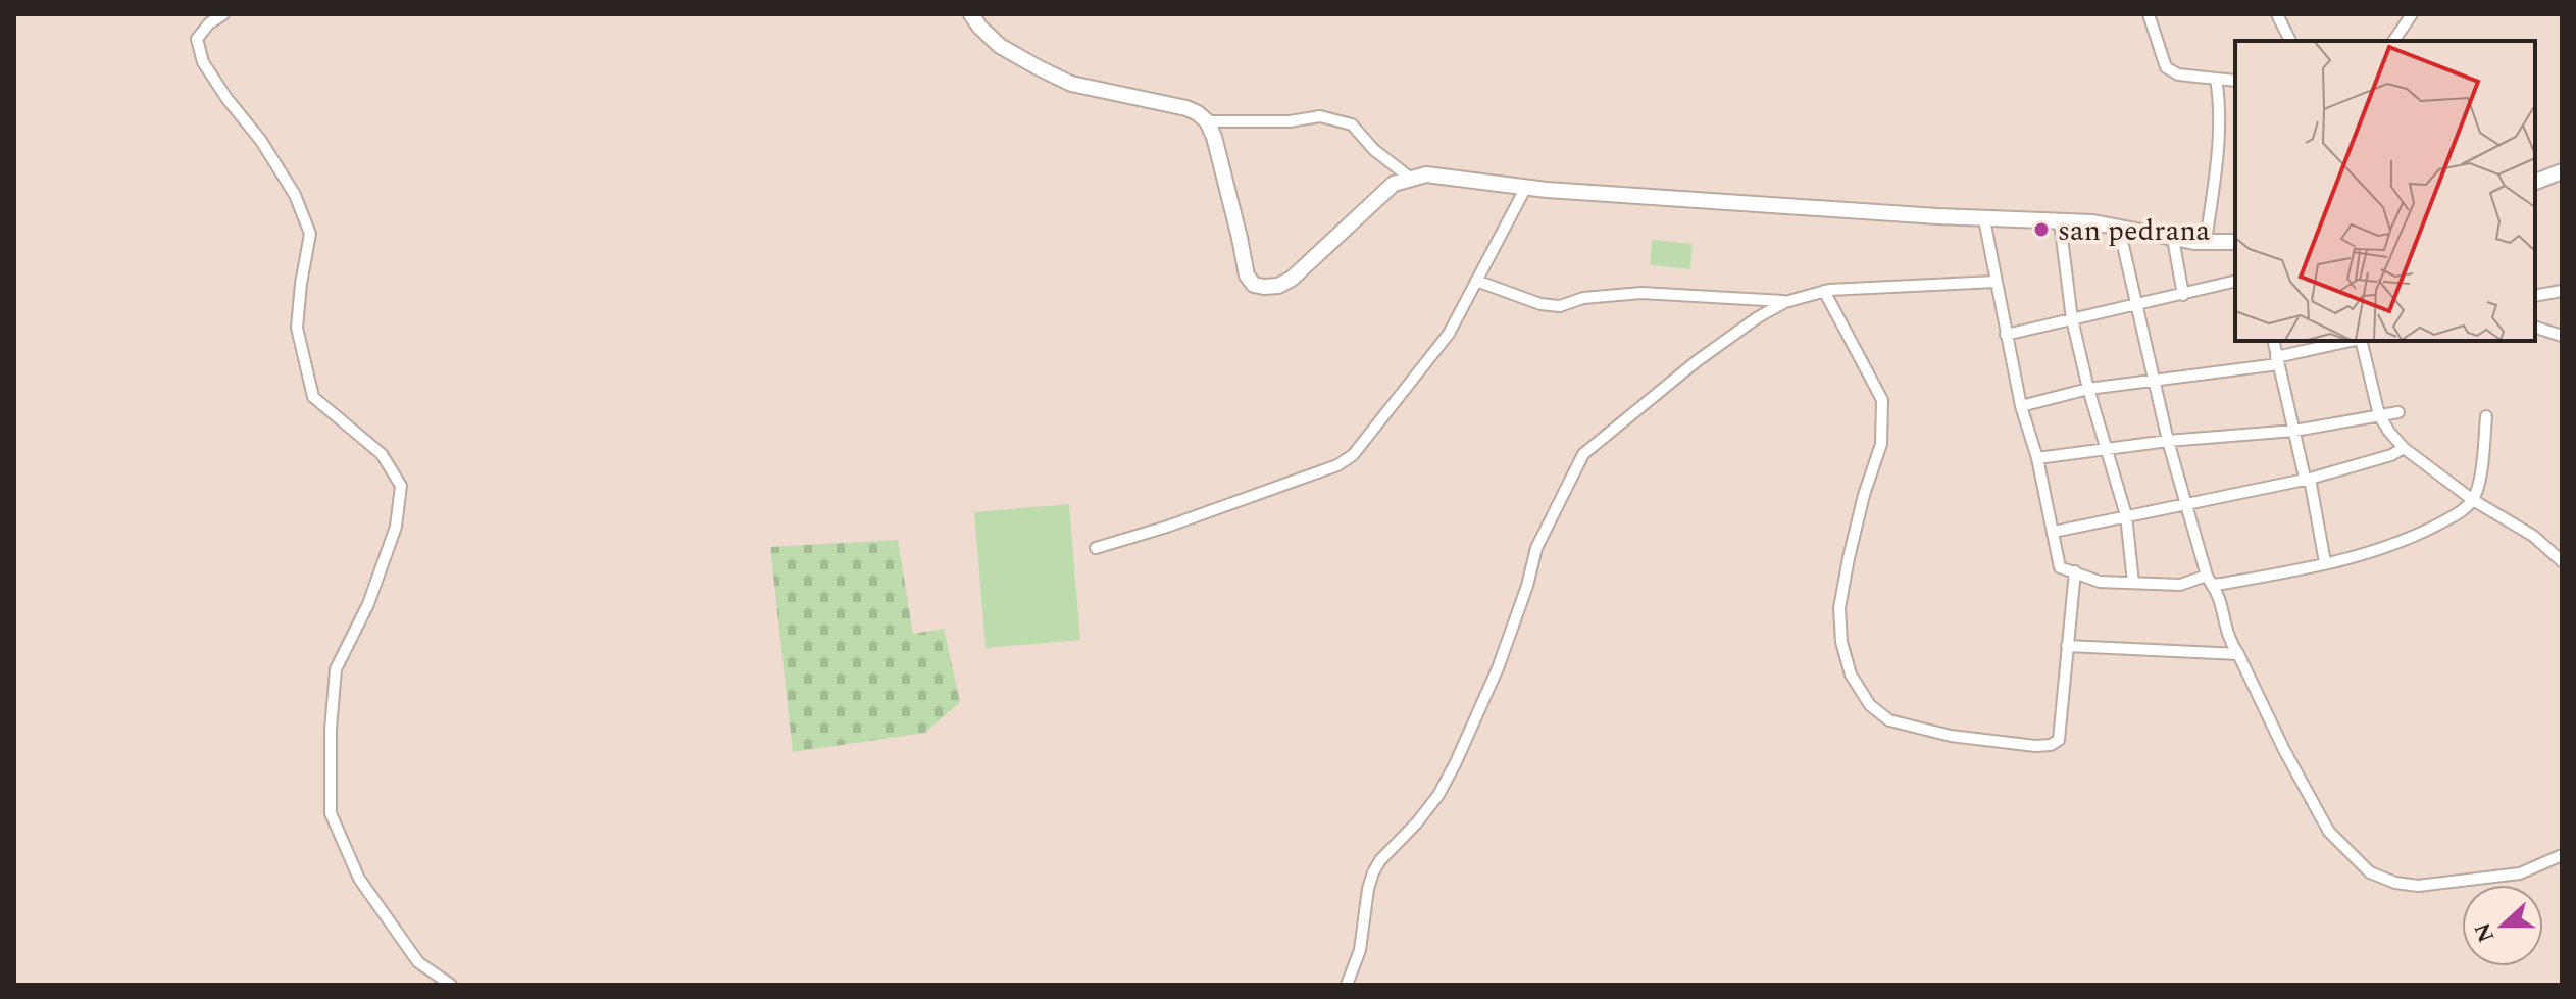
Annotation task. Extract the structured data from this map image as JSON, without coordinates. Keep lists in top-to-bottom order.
{
  "places": ["san pedrana"],
  "north": "left"
}
